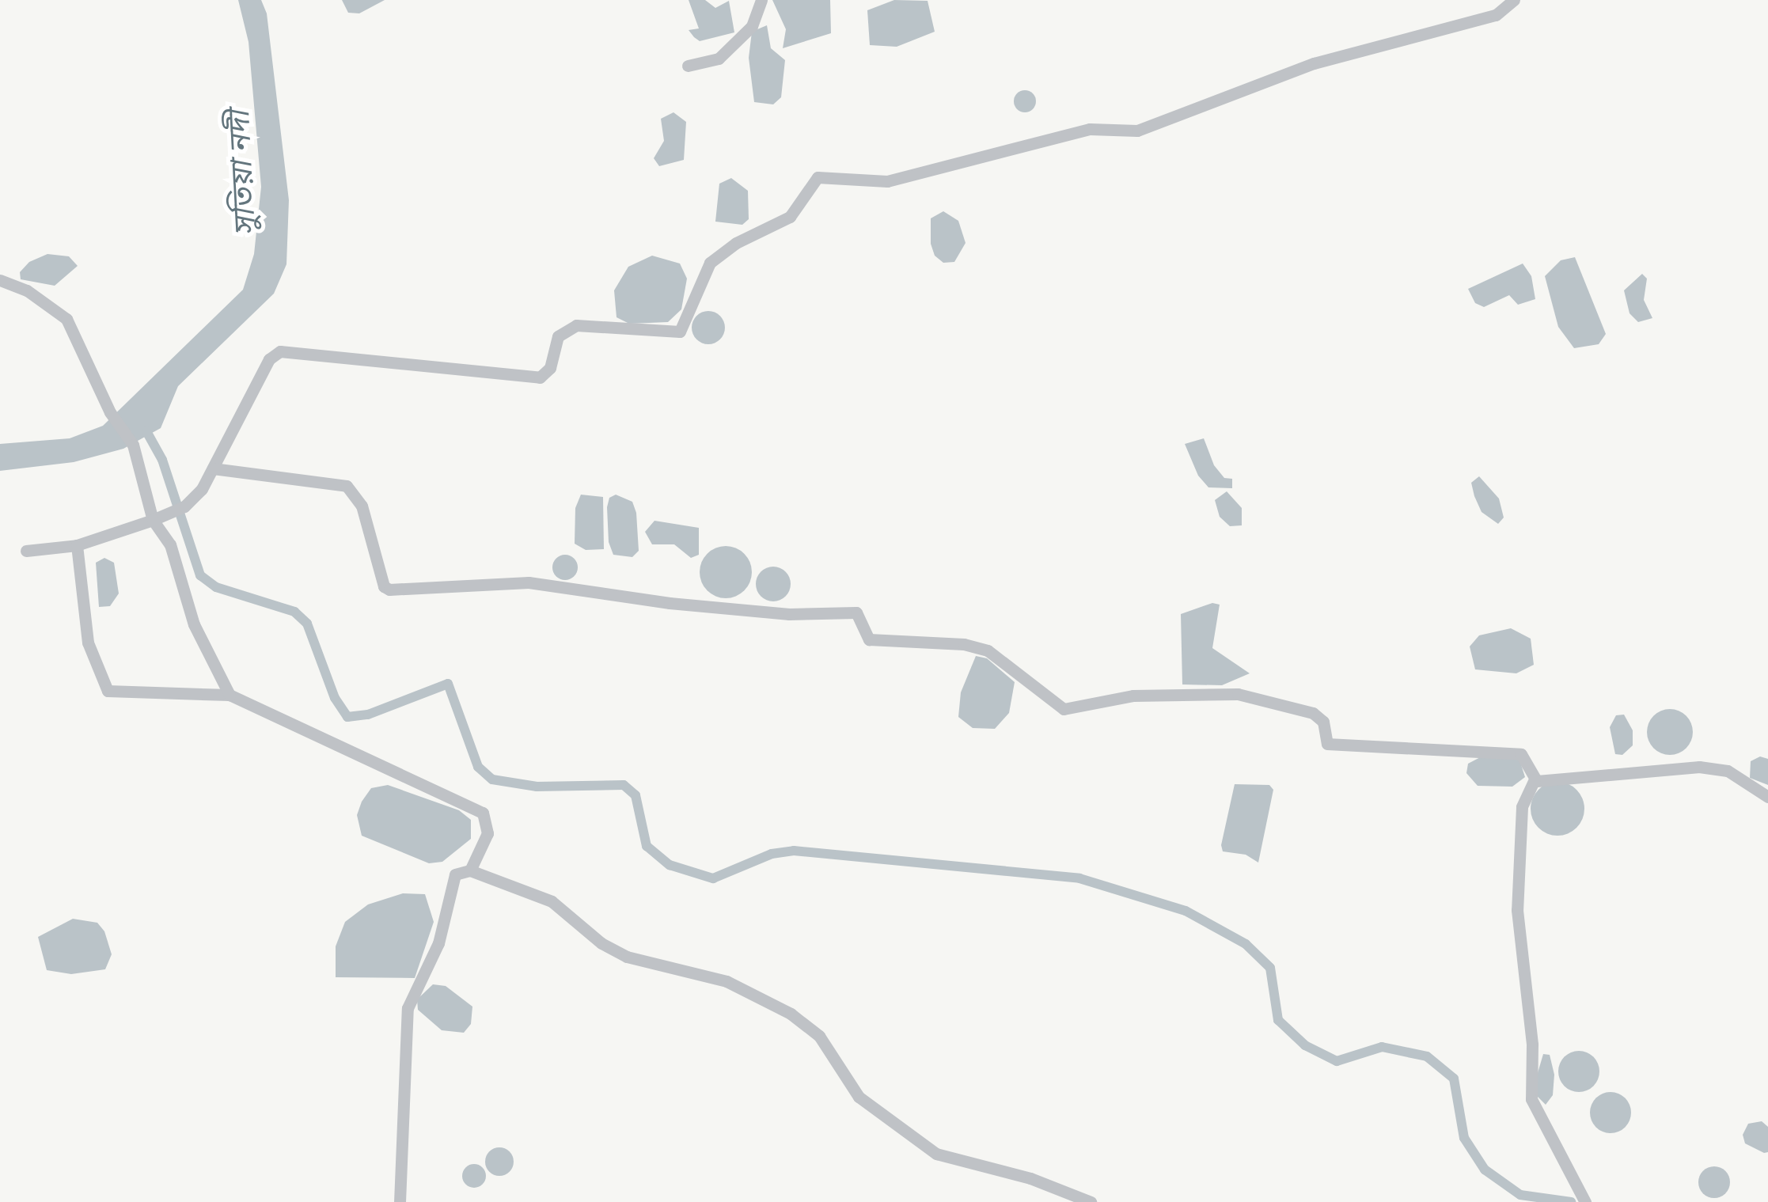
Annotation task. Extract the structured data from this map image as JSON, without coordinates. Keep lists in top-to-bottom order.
{
  "water": ["সুতিয়া নদী"]
}
